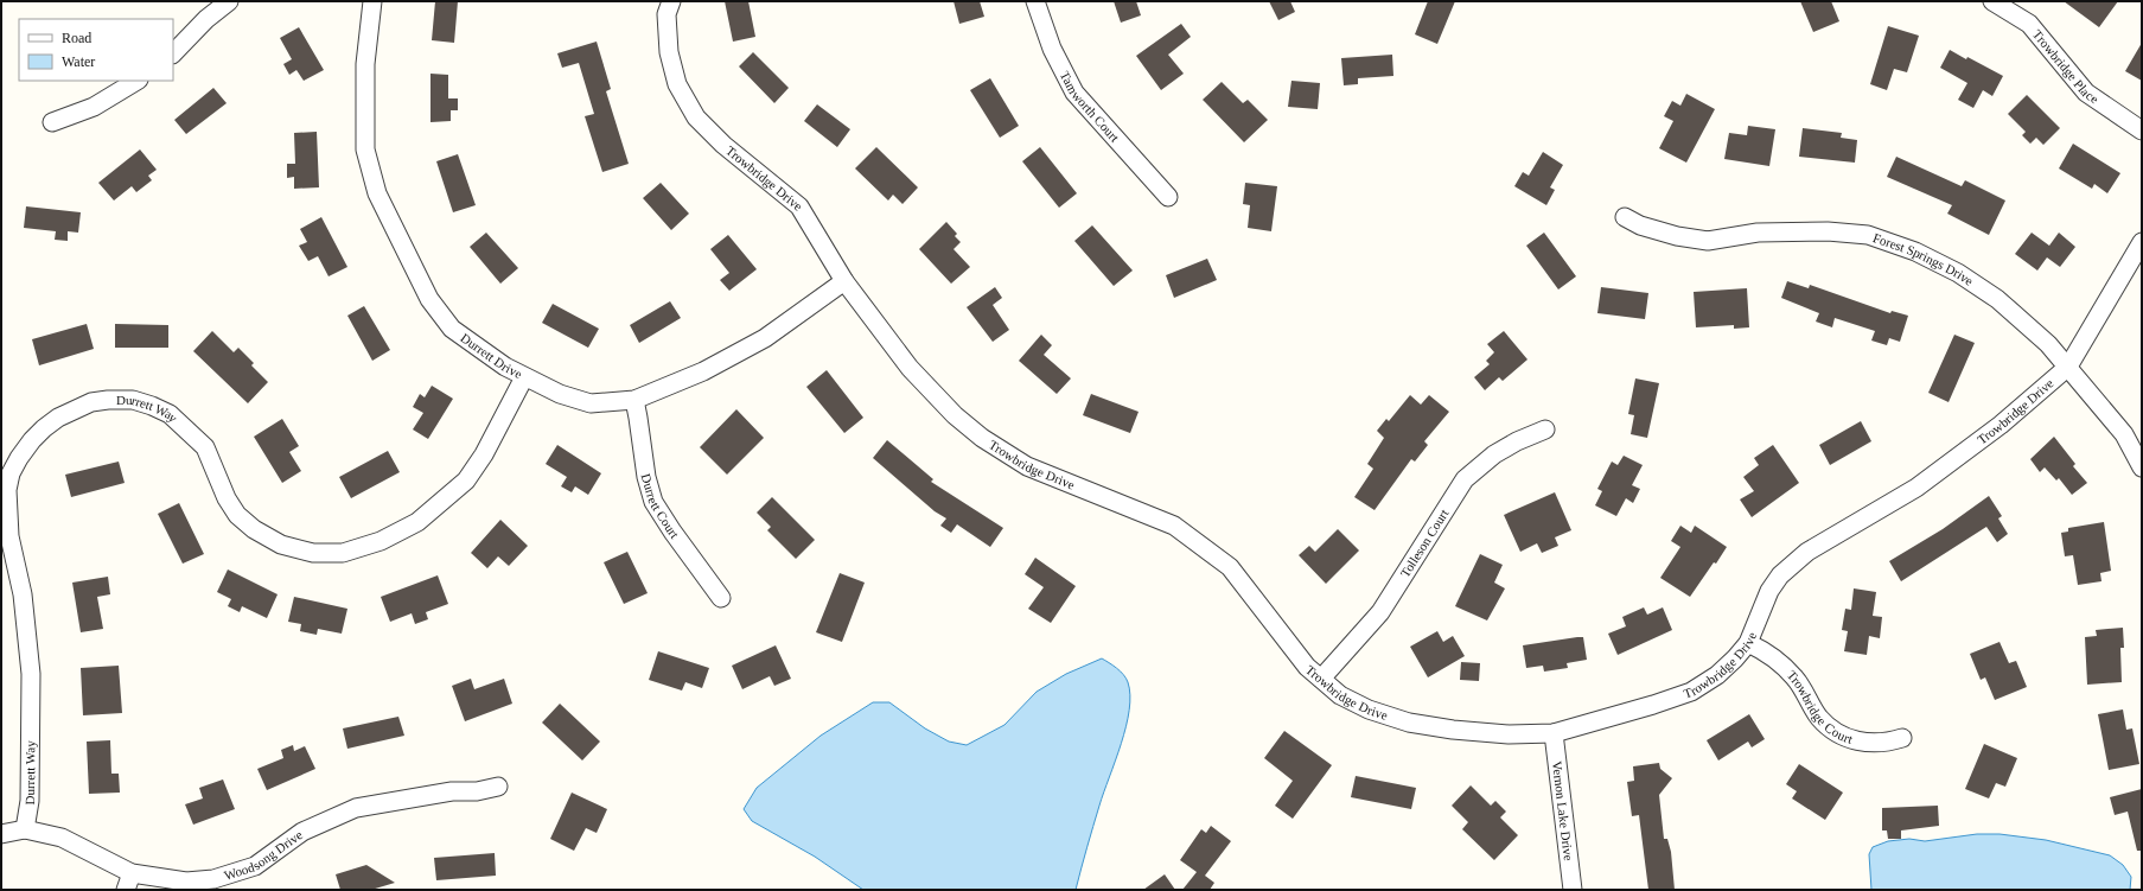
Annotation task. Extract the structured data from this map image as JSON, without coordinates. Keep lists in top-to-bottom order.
{
  "streets": {
    "street": [
      "Trowbridge Place",
      "Tamworth Court",
      "Trowbridge Drive",
      "Forest Springs Drive",
      "Durrett Drive",
      "Durrett Way",
      "Durrett Court",
      "Tolleson Court",
      "Trowbridge Court",
      "Vernon Lake Drive",
      "Woodsong Drive"
    ]
  },
  "crossings": [
    ["Trowbridge Drive", "Forest Springs Drive"],
    ["Trowbridge Drive", "Durrett Drive"],
    ["Trowbridge Drive", "Tolleson Court"],
    ["Trowbridge Drive", "Trowbridge Court"],
    ["Trowbridge Drive", "Vernon Lake Drive"],
    ["Durrett Drive", "Durrett Way"],
    ["Durrett Drive", "Durrett Court"],
    ["Durrett Way", "Woodsong Drive"]
  ],
  "legend": ["Road", "Water"]
}
